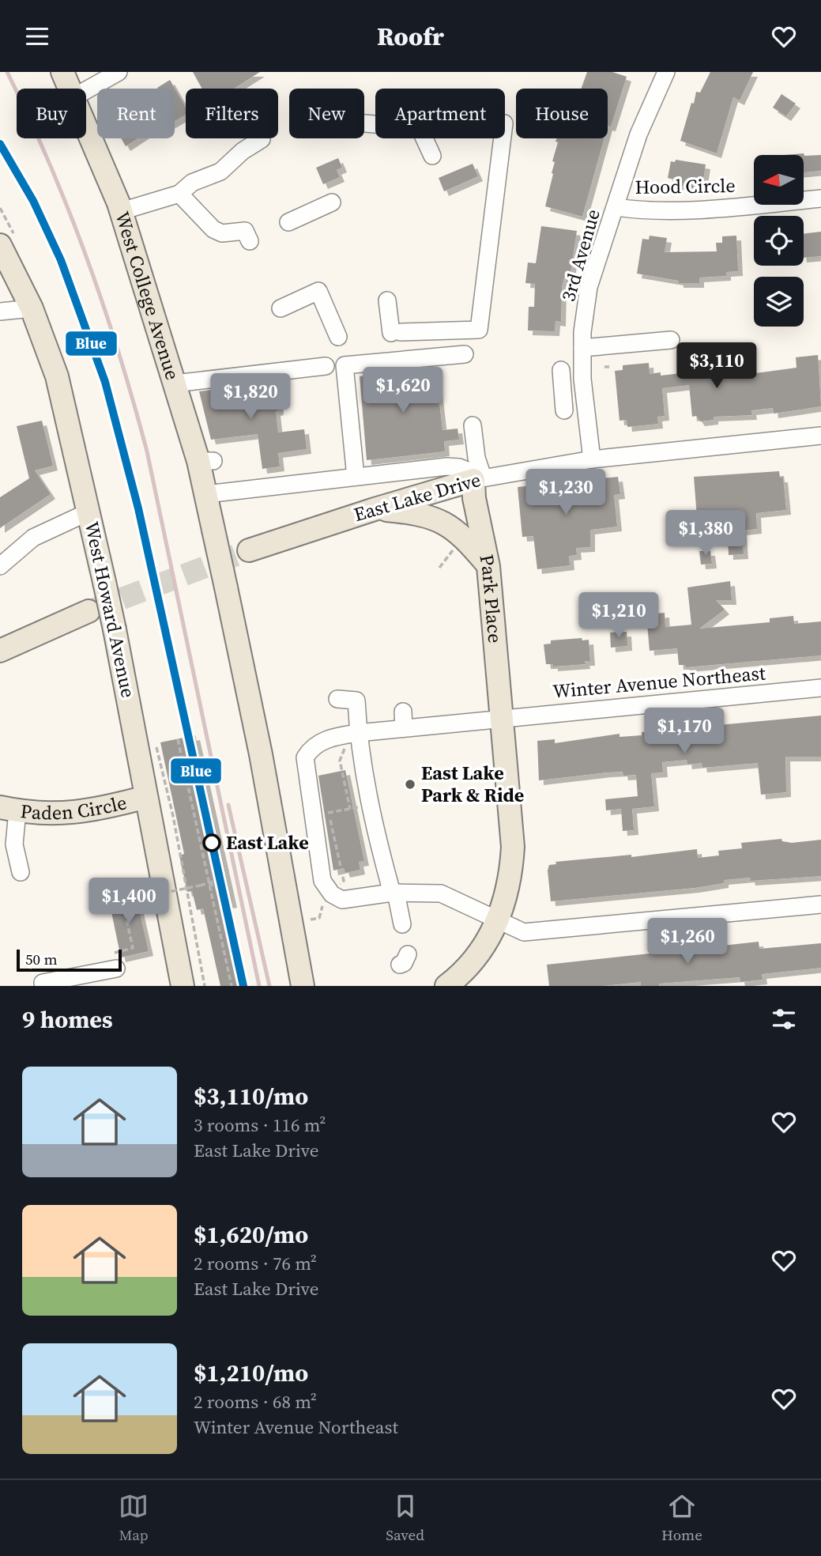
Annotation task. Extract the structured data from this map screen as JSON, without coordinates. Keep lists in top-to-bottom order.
{
  "streets": {
    "main road": [
      "West College Avenue",
      "East Lake Drive",
      "Park Place",
      "West Howard Avenue",
      "Paden Circle"
    ],
    "street": ["Hood Circle", "3rd Avenue", "Winter Avenue Northeast"]
  },
  "crossings": [
    ["Hood Circle", "3rd Avenue"],
    ["3rd Avenue", "East Lake Drive"],
    ["East Lake Drive", "Park Place"],
    ["Park Place", "Winter Avenue Northeast"],
    ["West Howard Avenue", "Paden Circle"]
  ],
  "places": ["East Lake Park & Ride", "East Lake"],
  "lines": ["transit line Blue"],
  "scale_bar": "50 m",
  "north": "left",
  "page": {
    "header": "Roofr",
    "chip": [
      "Buy",
      "Rent",
      "Filters",
      "New",
      "Apartment",
      "House"
    ],
    "price": [
      "$3,110",
      "$1,620",
      "$1,820",
      "$1,230",
      "$1,380",
      "$1,210",
      "$1,170",
      "$1,400",
      "$1,260"
    ],
    "scale": "50 m",
    "heading": "9 homes",
    "list": [
      {
        "name": "$3,110/mo",
        "note": "3 rooms · 116 m² · East Lake Drive"
      },
      {
        "name": "$1,620/mo",
        "note": "2 rooms · 76 m² · East Lake Drive"
      },
      {
        "name": "$1,210/mo",
        "note": "2 rooms · 68 m² · Winter Avenue Northeast"
      }
    ],
    "tabs": ["Map", "Saved", "Home"]
  }
}
